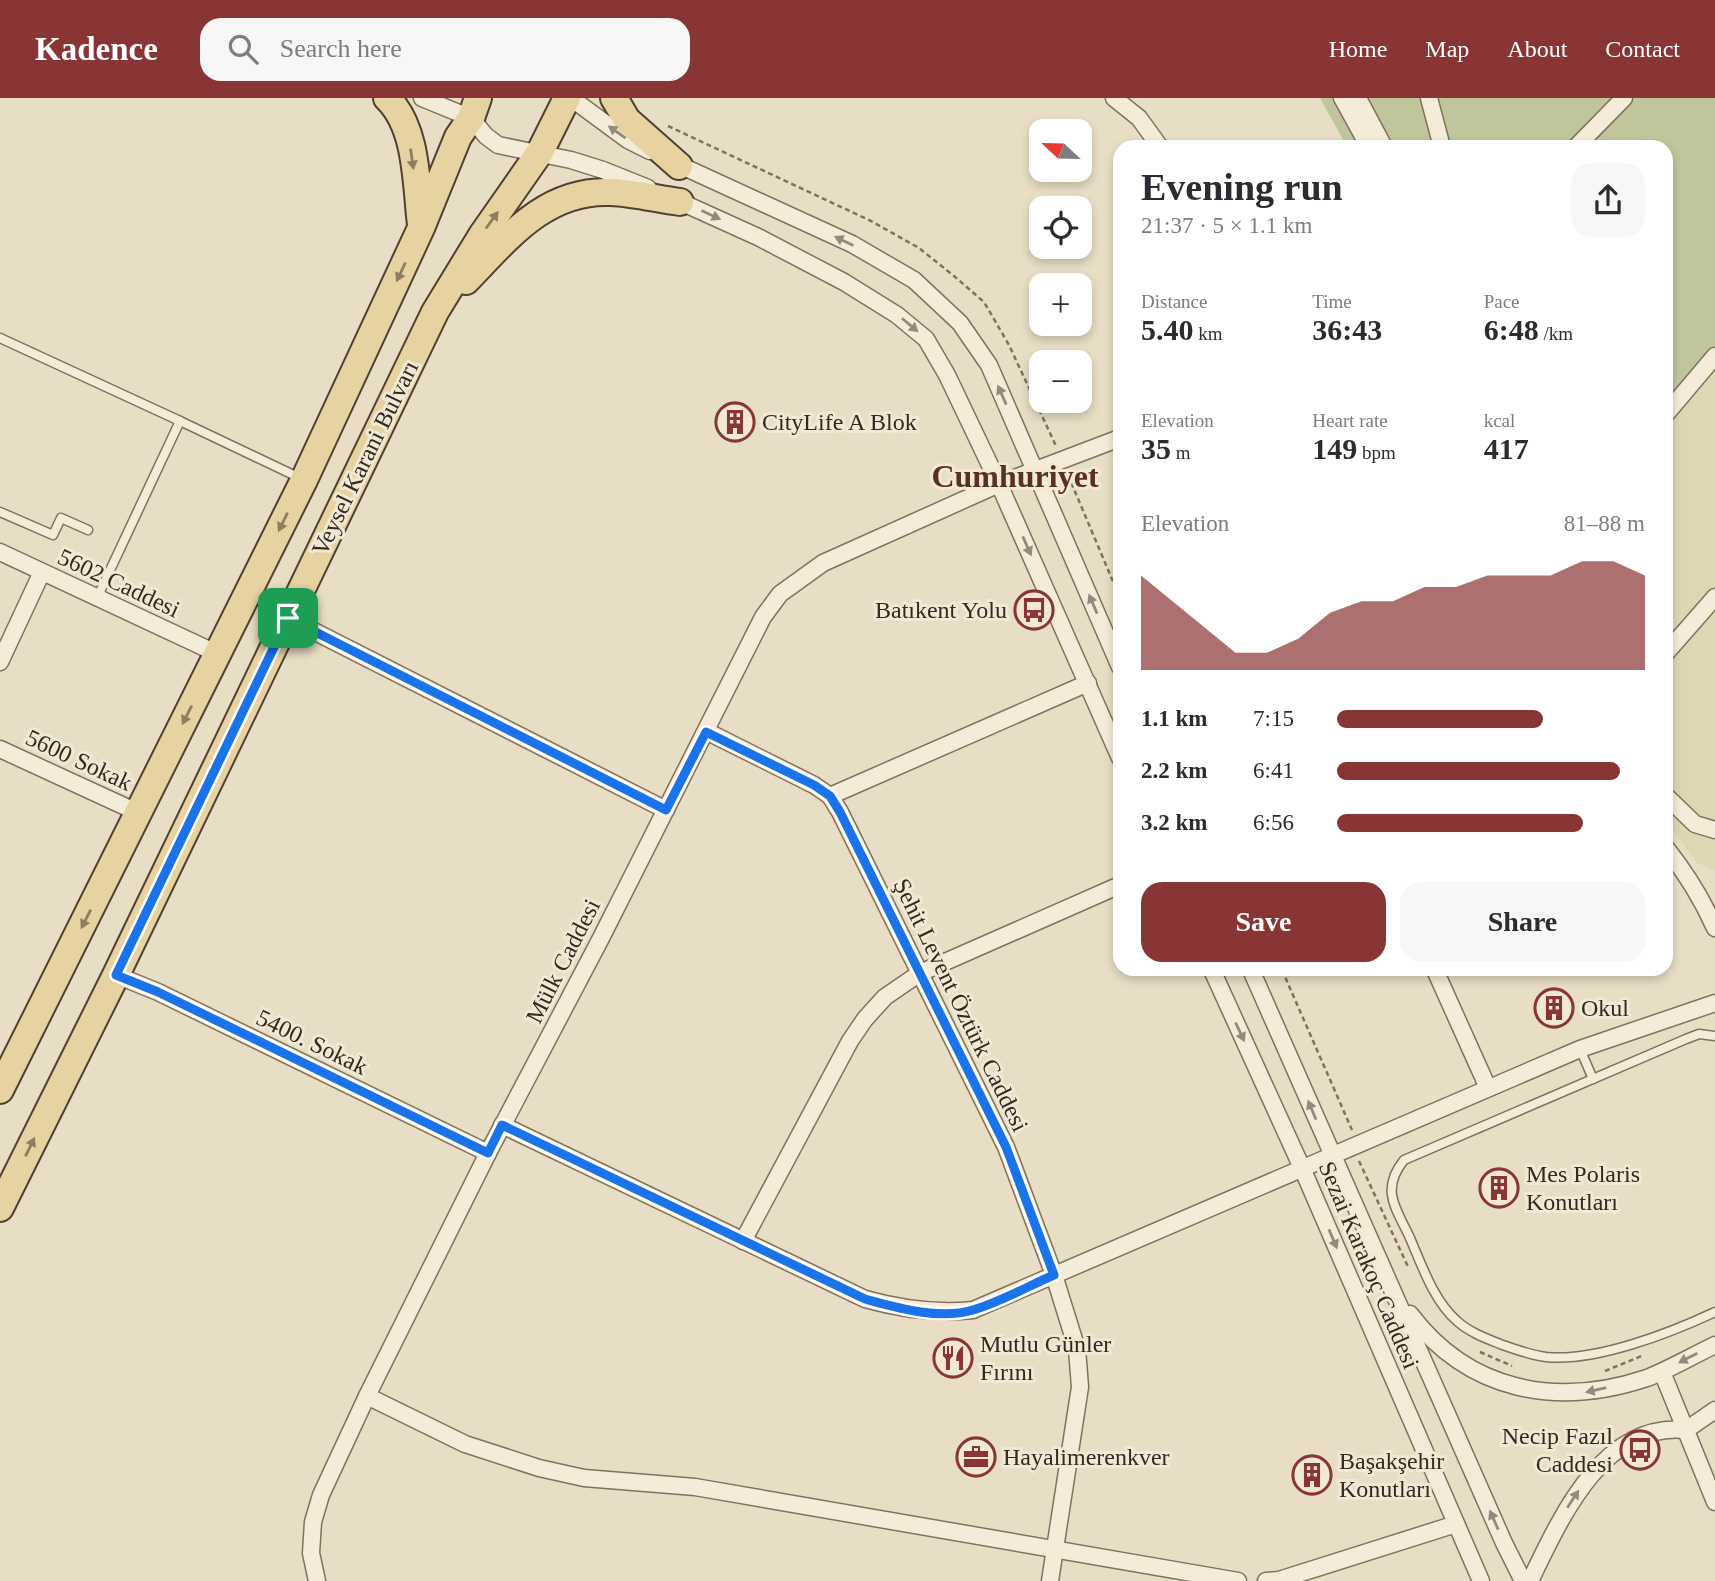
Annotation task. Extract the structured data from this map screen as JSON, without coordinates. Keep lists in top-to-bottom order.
{
  "streets": {
    "main road": ["Veysel Karani Bulvarı"],
    "street": [
      "5602 Caddesi",
      "5600 Sokak",
      "Mülk Caddesi",
      "Şehit Levent Öztürk Caddesi",
      "5400. Sokak",
      "Sezai Karakoç Caddesi"
    ]
  },
  "crossings": [
    ["Veysel Karani Bulvarı", "5602 Caddesi"],
    ["Veysel Karani Bulvarı", "5600 Sokak"],
    ["Veysel Karani Bulvarı", "5400. Sokak"],
    ["Mülk Caddesi", "Şehit Levent Öztürk Caddesi"],
    ["Mülk Caddesi", "5400. Sokak"]
  ],
  "districts": ["Cumhuriyet"],
  "places": {
    "building": [
      "CityLife A Blok",
      "Okul",
      "Mes Polaris Konutları",
      "Başakşehir Konutları"
    ],
    "bus stop": ["Batıkent Yolu", "Necip Fazıl Caddesi"],
    "restaurant": ["Mutlu Günler Fırını"],
    "office": ["Hayalimerenkver"]
  },
  "north": "left",
  "page": {
    "header": "Kadence",
    "search": "Search here",
    "nav": [
      "Home",
      "Map",
      "About",
      "Contact"
    ],
    "map_buttons": ["+", "−"],
    "heading": ["Evening run", "21:37 · 5 × 1.1 km"],
    "stats": [
      ["Distance", "5.40 km"],
      ["Time", "36:43"],
      ["Pace", "6:48 /km"],
      ["Elevation", "35 m"],
      ["Heart rate", "149 bpm"],
      ["kcal", "417"]
    ],
    "chart": ["Elevation", "81–88 m"],
    "list": [
      {
        "name": "1.1 km",
        "note": "7:15"
      },
      {
        "name": "2.2 km",
        "note": "6:41"
      },
      {
        "name": "3.2 km",
        "note": "6:56"
      }
    ],
    "buttons": ["Save", "Share"]
  }
}
